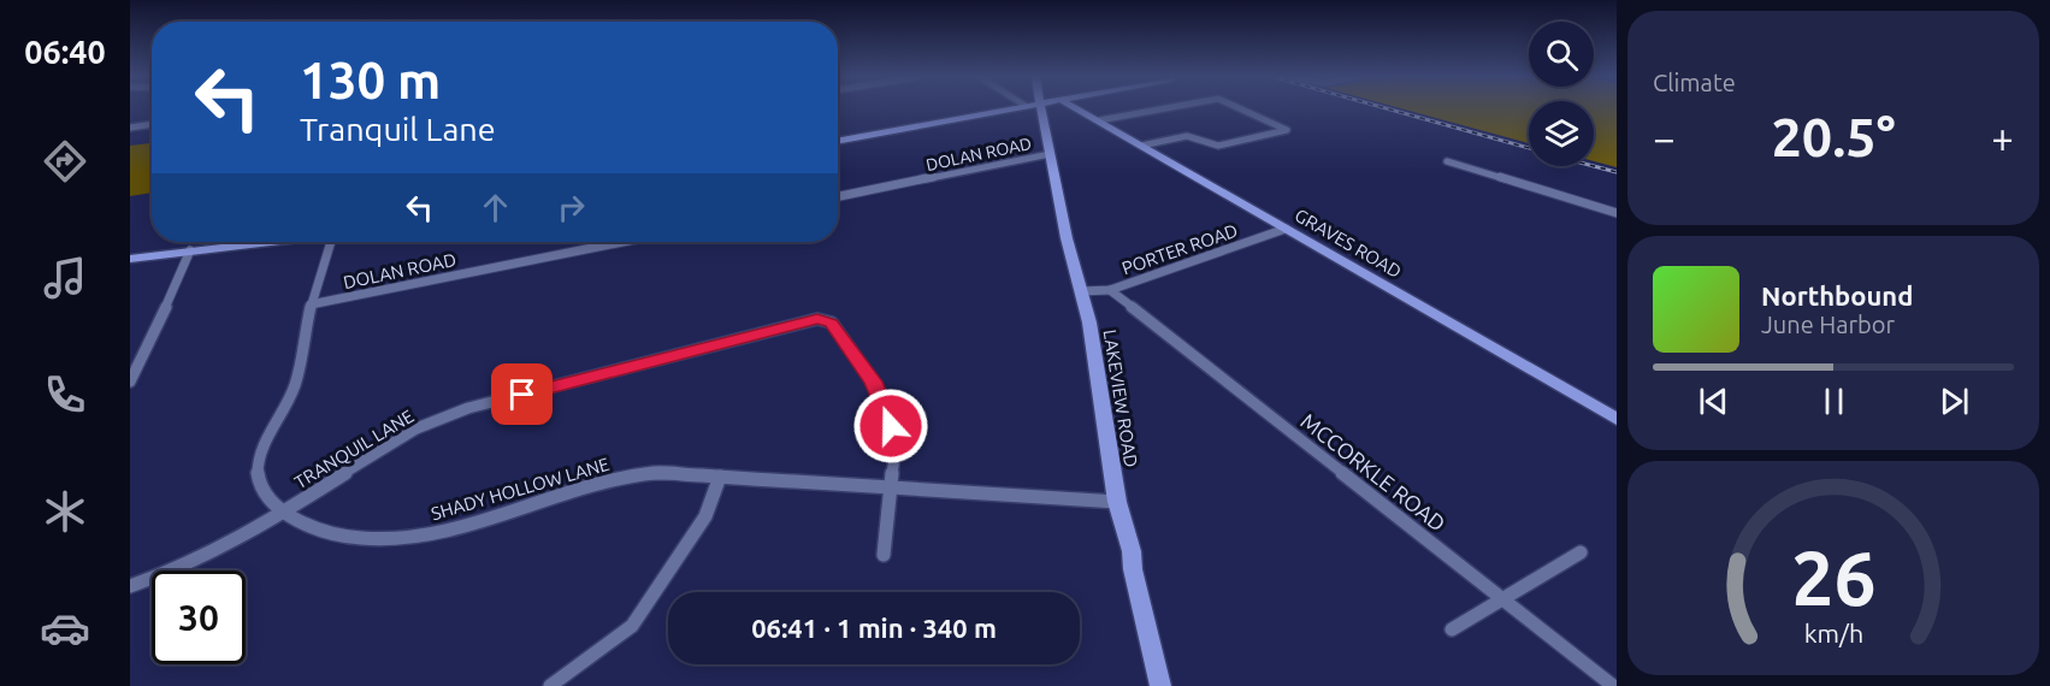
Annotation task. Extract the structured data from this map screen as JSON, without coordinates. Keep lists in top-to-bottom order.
{
  "streets": {
    "street": [
      "DOLAN ROAD",
      "GRAVES ROAD",
      "PORTER ROAD",
      "LAKEVIEW ROAD",
      "TRANQUIL LANE",
      "MCCORKLE ROAD",
      "SHADY HOLLOW LANE"
    ]
  },
  "crossings": [
    ["DOLAN ROAD", "LAKEVIEW ROAD"],
    ["DOLAN ROAD", "SHADY HOLLOW LANE"],
    ["GRAVES ROAD", "PORTER ROAD"],
    ["PORTER ROAD", "LAKEVIEW ROAD"],
    ["PORTER ROAD", "MCCORKLE ROAD"],
    ["LAKEVIEW ROAD", "SHADY HOLLOW LANE"],
    ["TRANQUIL LANE", "SHADY HOLLOW LANE"]
  ],
  "page": {
    "tabs": "06:40",
    "tile": "Climate",
    "turn": ["130 m", "Tranquil Lane"],
    "heat": ["−", "20.5°", "+"],
    "song": ["Northbound", "June Harbor"],
    "limit": "30",
    "trip": "06:41 · 1 min · 340 m",
    "gauge": ["26", "km/h"]
  }
}
